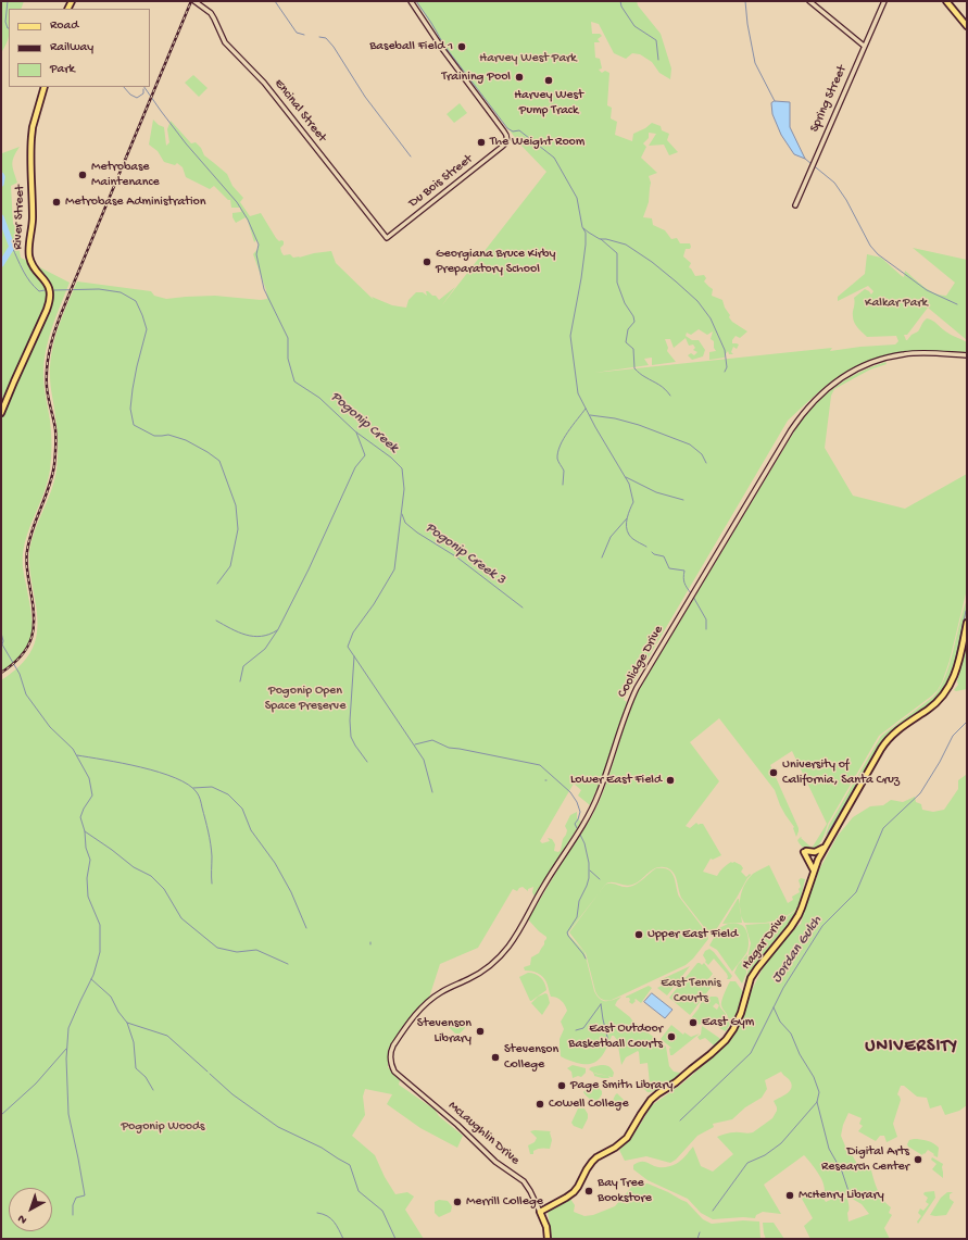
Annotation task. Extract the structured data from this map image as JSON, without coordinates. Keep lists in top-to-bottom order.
{
  "streets": {
    "main road": ["River Street", "Hagar Drive", "McLaughlin Drive"],
    "street": [
      "Spring Street",
      "Encinal Street",
      "Du Bois Street",
      "Coolidge Drive"
    ]
  },
  "crossings": [
    ["Encinal Street", "Du Bois Street"],
    ["Coolidge Drive", "McLaughlin Drive"],
    ["Hagar Drive", "McLaughlin Drive"]
  ],
  "districts": ["UNIVERSITY"],
  "water": ["Pogonip Creek", "Pogonip Creek 3", "Jordan Gulch"],
  "parks": [
    "Harvey West Park",
    "Kalkar Park",
    "Pogonip Open Space Preserve",
    "East Tennis Courts",
    "Pogonip Woods"
  ],
  "places": [
    "Baseball Field 1",
    "Training Pool",
    "Harvey West Pump Track",
    "The Weight Room",
    "Metrobase Maintenance",
    "Metrobase Administration",
    "Georgiana Bruce Kirby Preparatory School",
    "University of California, Santa Cruz",
    "Lower East Field",
    "Upper East Field",
    "East Gym",
    "Stevenson Library",
    "East Outdoor Basketball Courts",
    "Stevenson College",
    "Page Smith Library",
    "Cowell College",
    "Digital Arts Research Center",
    "Bay Tree Bookstore",
    "McHenry Library",
    "Merrill College"
  ],
  "legend": ["Road", "Railway", "Park"],
  "north": "bottom left"
}
